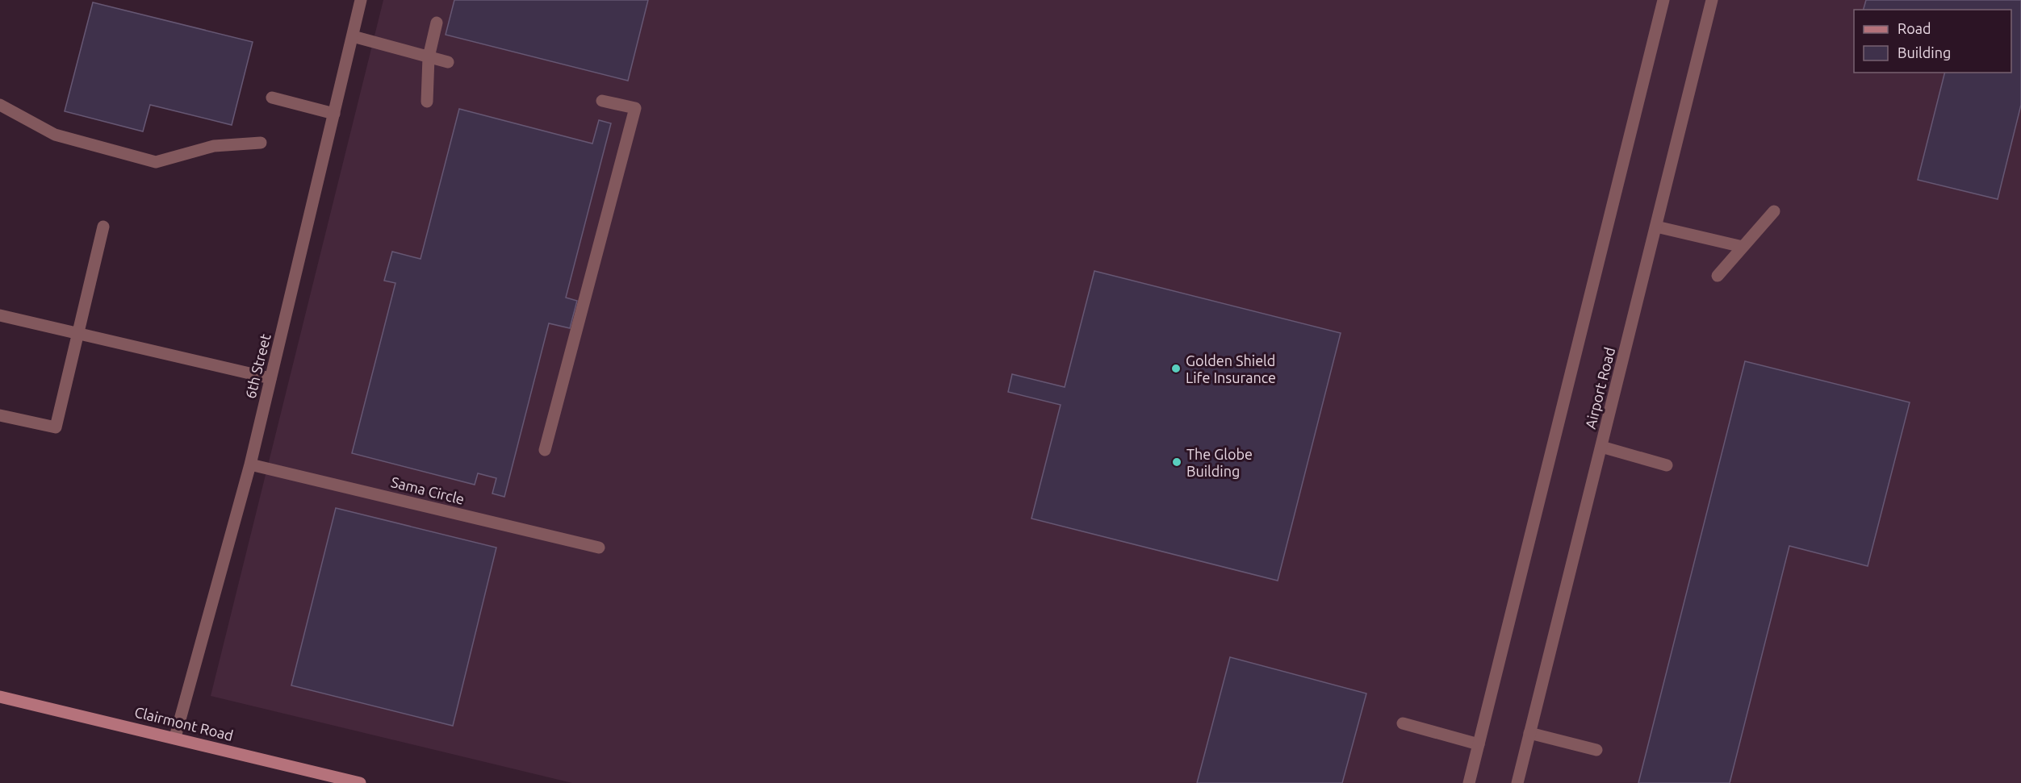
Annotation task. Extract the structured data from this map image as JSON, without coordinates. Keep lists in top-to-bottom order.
{
  "streets": {
    "main road": ["Clairmont Road"],
    "street": ["6th Street", "Airport Road", "Sama Circle"]
  },
  "crossings": [
    ["6th Street", "Sama Circle"],
    ["6th Street", "Clairmont Road"]
  ],
  "places": ["Golden Shield Life Insurance", "The Globe Building"],
  "legend": ["Road", "Building"]
}
